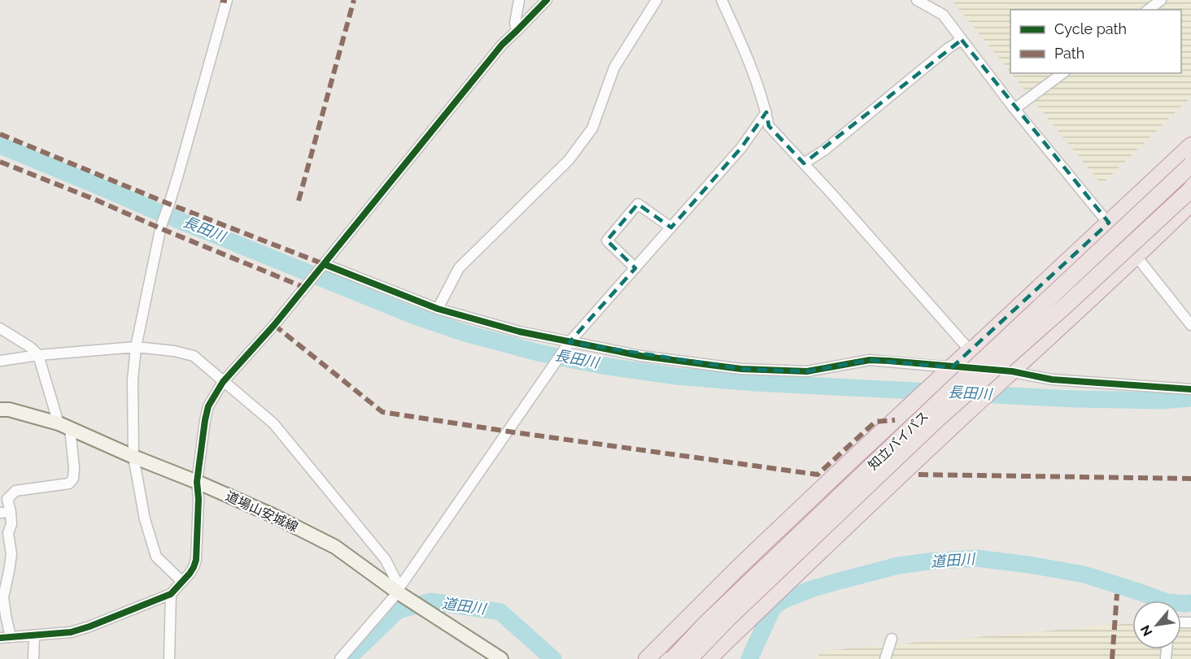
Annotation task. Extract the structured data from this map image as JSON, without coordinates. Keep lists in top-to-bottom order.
{
  "streets": {
    "highway": ["知立バイパス"],
    "main road": ["道場山安城線"]
  },
  "water": ["長田川", "道田川"],
  "legend": ["Cycle path", "Path"],
  "north": "bottom left"
}
